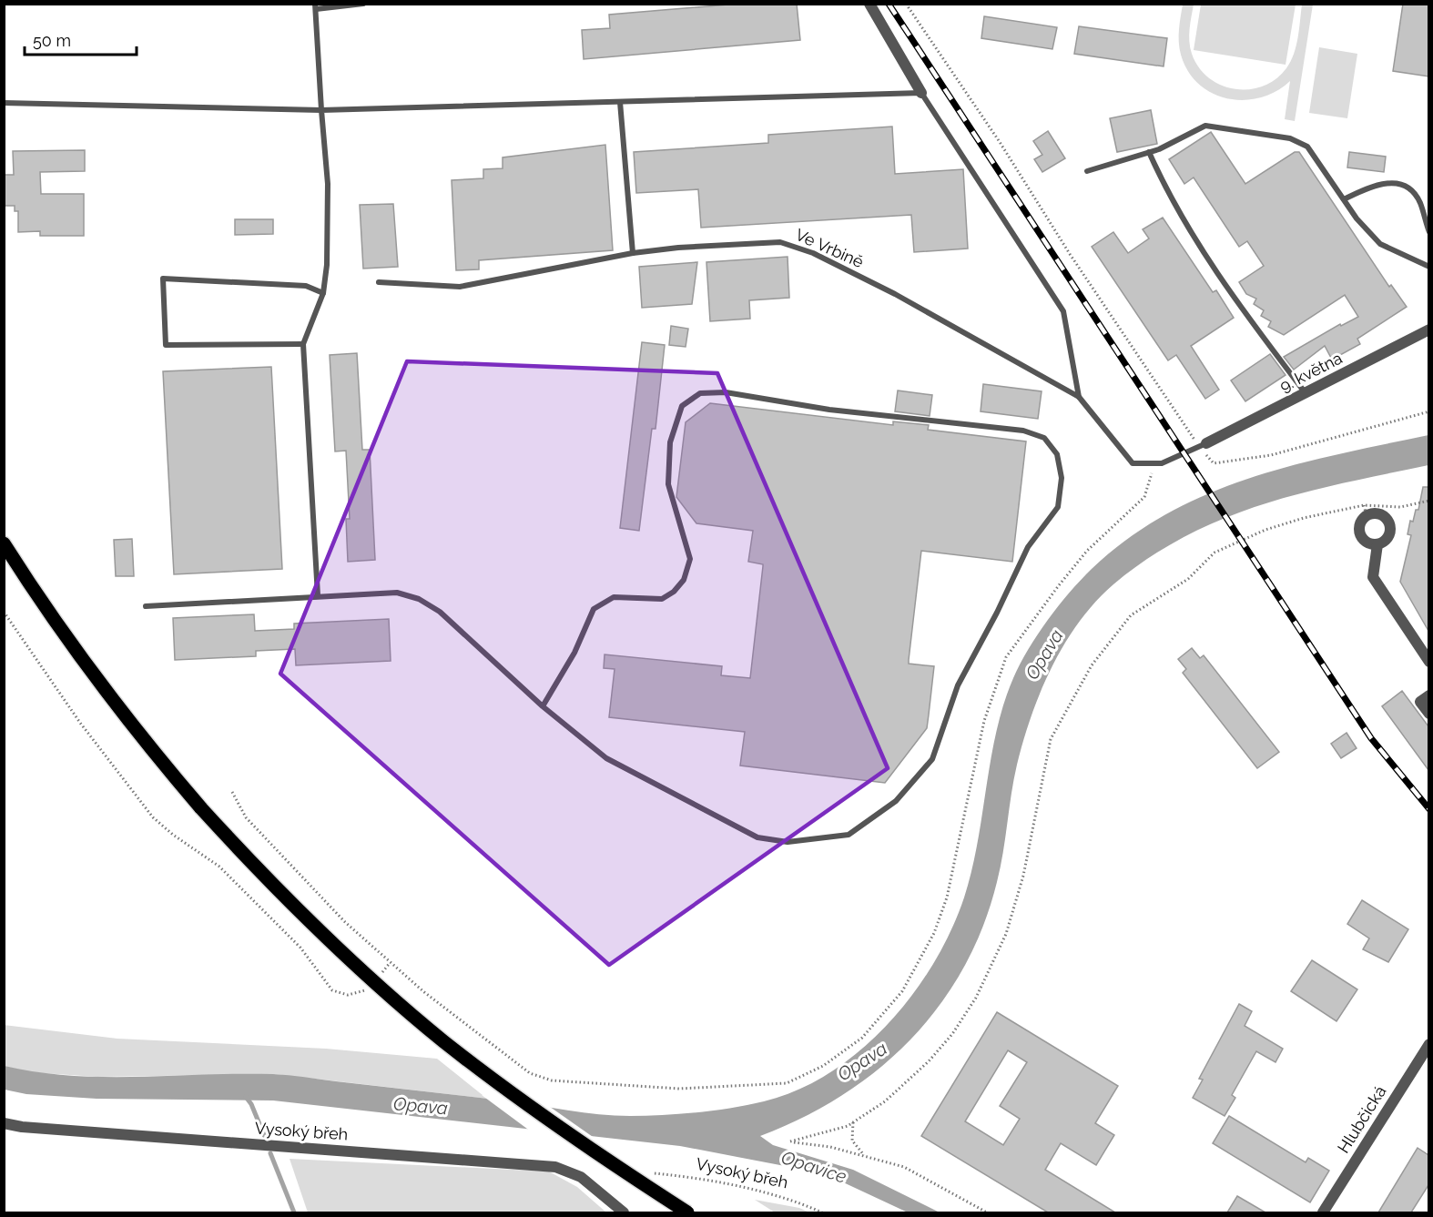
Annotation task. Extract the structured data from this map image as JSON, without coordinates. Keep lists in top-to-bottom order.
{
  "streets": {
    "street": ["9. května", "Hlubčická", "Vysoký břeh"],
    "lane": ["Ve Vrbině"]
  },
  "crossings": [
    ["Ve Vrbině", "9. května"]
  ],
  "water": ["Opava", "Opavice"],
  "scale_bar": "50 m"
}
